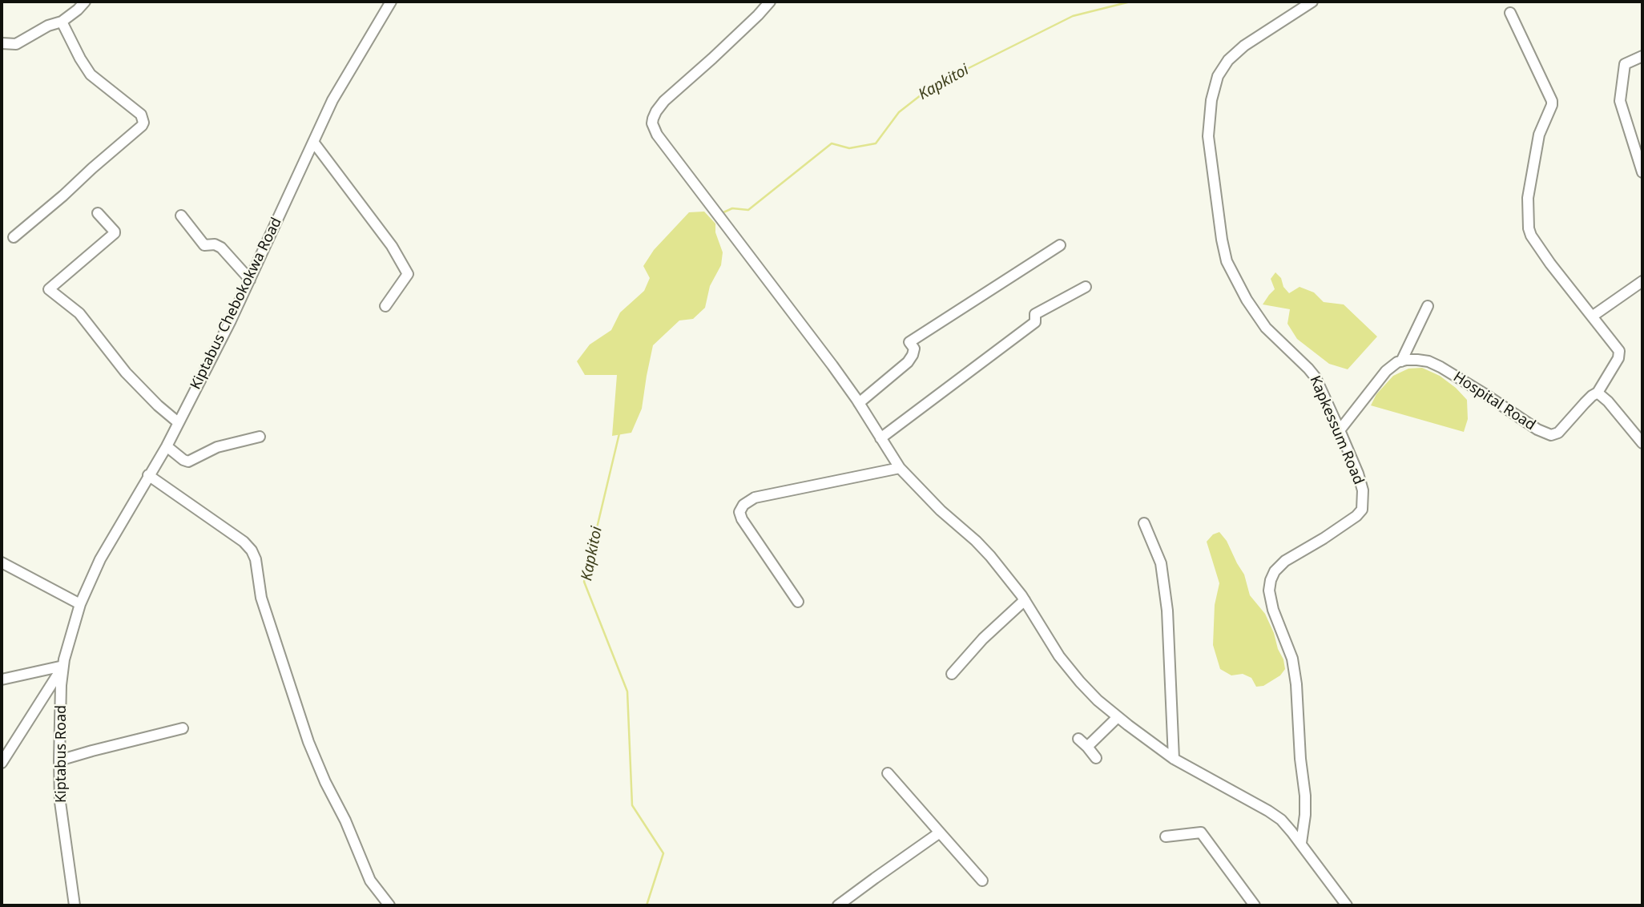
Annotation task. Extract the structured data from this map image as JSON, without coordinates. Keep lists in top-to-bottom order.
{
  "streets": {
    "street": [
      "Kiptabus Chebokokwa Road",
      "Hospital Road",
      "Kapkessum Road",
      "Kiptabus Road"
    ]
  },
  "crossings": [
    ["Kiptabus Chebokokwa Road", "Kiptabus Road"]
  ],
  "water": ["Kapkitoi"]
}
